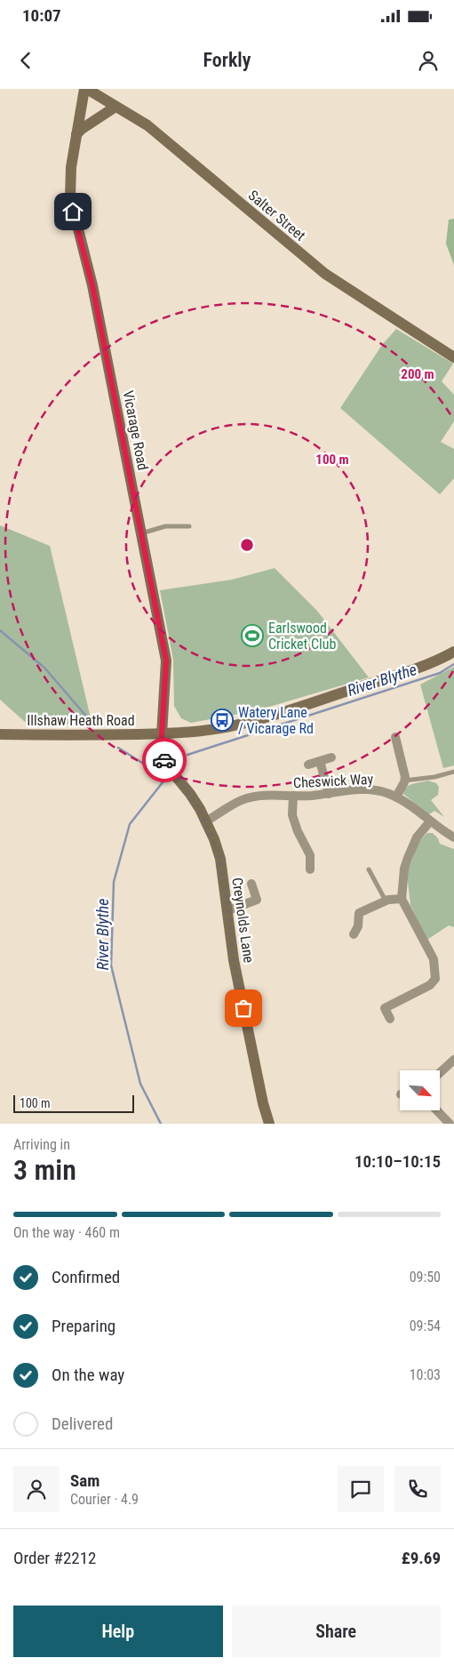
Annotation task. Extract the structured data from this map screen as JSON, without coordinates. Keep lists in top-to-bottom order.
{
  "streets": {
    "street": [
      "Salter Street",
      "Vicarage Road",
      "Illshaw Heath Road",
      "Cheswick Way",
      "Creynolds Lane"
    ]
  },
  "crossings": [
    ["Salter Street", "Vicarage Road"],
    ["Vicarage Road", "Illshaw Heath Road"],
    ["Vicarage Road", "Creynolds Lane"],
    ["Illshaw Heath Road", "Creynolds Lane"],
    ["Cheswick Way", "Creynolds Lane"]
  ],
  "water": ["River Blythe"],
  "places": {
    "sports": ["Earlswood Cricket Club"],
    "bus stop": ["Watery Lane / Vicarage Rd"]
  },
  "scale_bar": "100 m",
  "north": "bottom right",
  "page": {
    "status": "10:07",
    "header": "Forkly",
    "scale": "100 m",
    "heading": ["3 min", "Arriving in", "10:10–10:15"],
    "panel": [
      "Sam",
      "Courier · 4.9",
      "Order #2212",
      "£9.69"
    ],
    "bar": "On the way · 460 m",
    "list": [
      ["Confirmed", "09:50"],
      ["Preparing", "09:54"],
      ["On the way", "10:03"],
      "Delivered"
    ],
    "buttons": ["Help", "Share"]
  },
  "rings": ["200 m", "100 m"]
}
